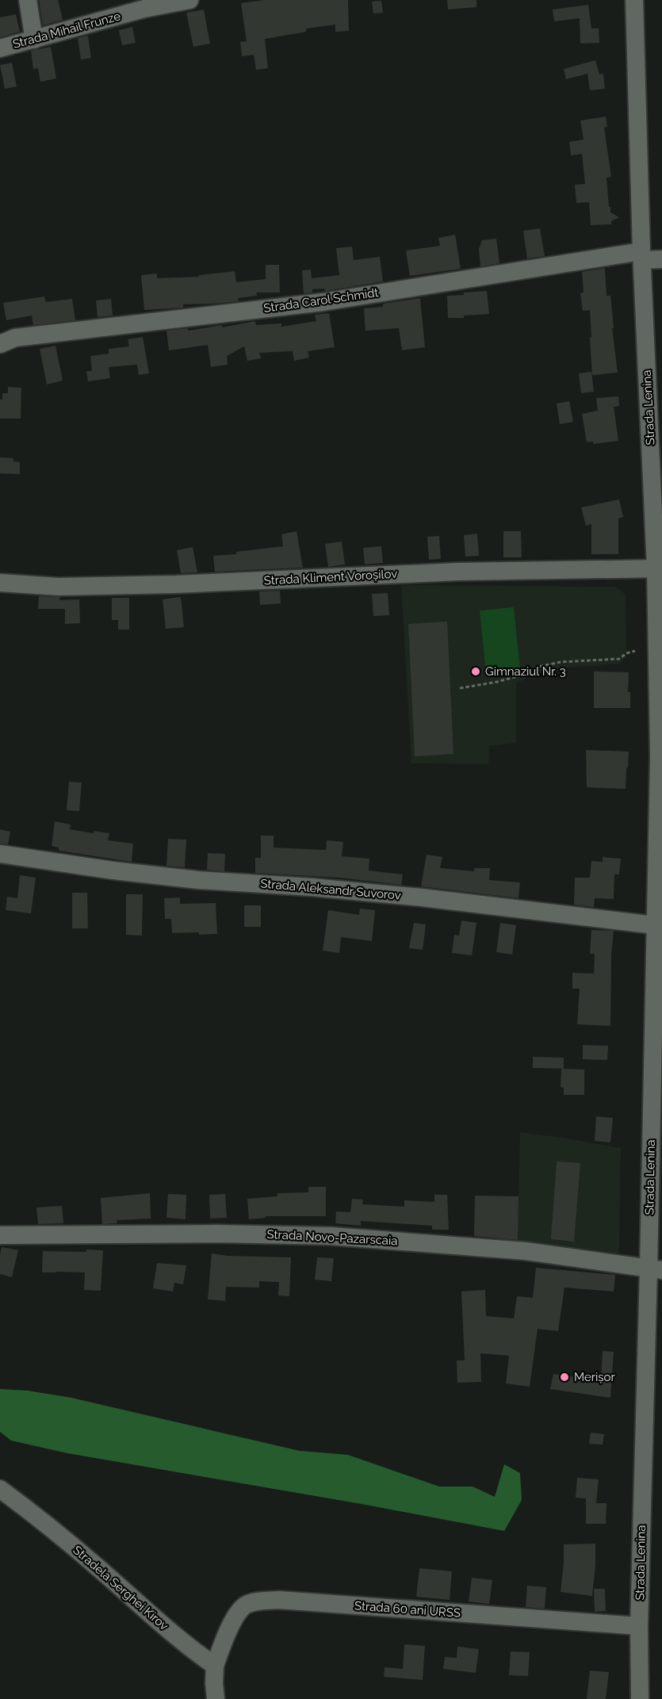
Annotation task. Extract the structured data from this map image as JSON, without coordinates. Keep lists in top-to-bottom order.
{
  "streets": {
    "street": [
      "Strada Mihail Frunze",
      "Strada Carol Schmidt",
      "Strada Lenina",
      "Strada Kliment Voroșilov",
      "Strada Aleksandr Suvorov",
      "Strada Novo-Pazarscaia",
      "Stradela Serghei Kirov",
      "Strada 60 ani URSS"
    ]
  },
  "crossings": [
    ["Strada Carol Schmidt", "Strada Lenina"],
    ["Strada Lenina", "Strada Kliment Voroșilov"],
    ["Strada Lenina", "Strada Aleksandr Suvorov"],
    ["Strada Lenina", "Strada Novo-Pazarscaia"],
    ["Strada Lenina", "Strada 60 ani URSS"],
    ["Stradela Serghei Kirov", "Strada 60 ani URSS"]
  ],
  "places": ["Gimnaziul Nr. 3", "Merișor"]
}
